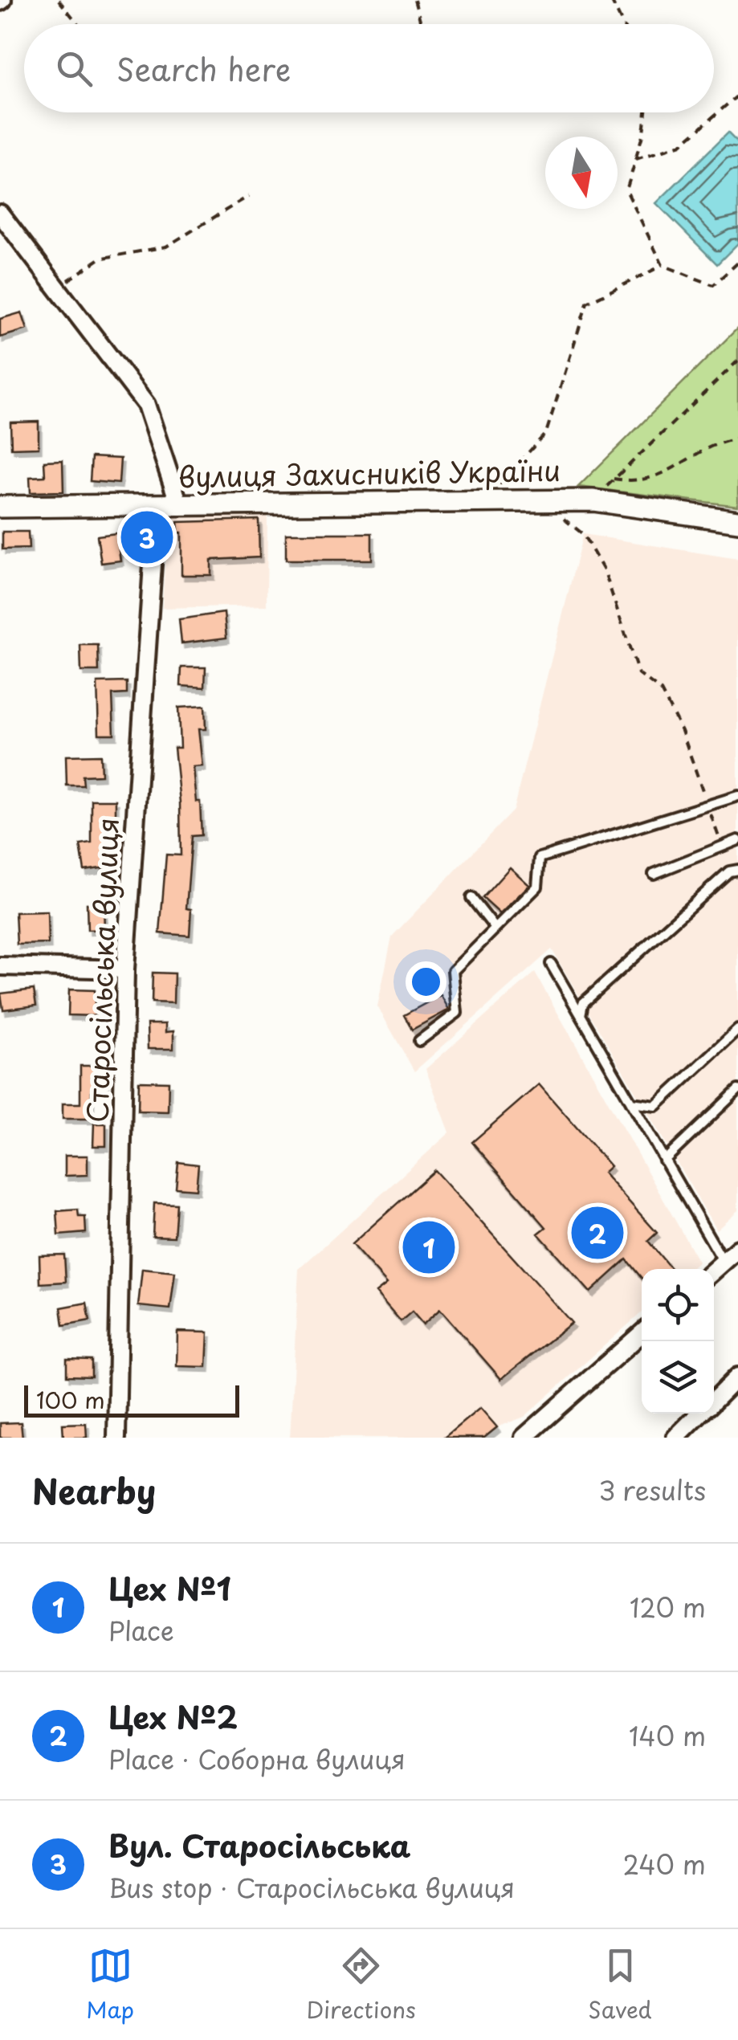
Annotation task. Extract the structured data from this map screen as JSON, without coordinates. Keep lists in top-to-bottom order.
{
  "streets": {
    "street": ["вулиця Захисників України", "Старосільська вулиця"]
  },
  "crossings": [
    ["вулиця Захисників України", "Старосільська вулиця"]
  ],
  "scale_bar": "100 m",
  "north": "bottom",
  "page": {
    "search": "Search here",
    "pins": ["3", "2", "1"],
    "scale": "100 m",
    "heading": ["Nearby", "3 results"],
    "list": [
      {
        "mark": "1",
        "name": "Цех №1",
        "note": "Place",
        "value": "120 m"
      },
      {
        "mark": "2",
        "name": "Цех №2",
        "note": "Place · Соборна вулиця",
        "value": "140 m"
      },
      {
        "mark": "3",
        "name": "Вул. Старосільська",
        "note": "Bus stop · Старосільська вулиця",
        "value": "240 m"
      }
    ],
    "nav": ["Map", "Directions", "Saved"]
  }
}
